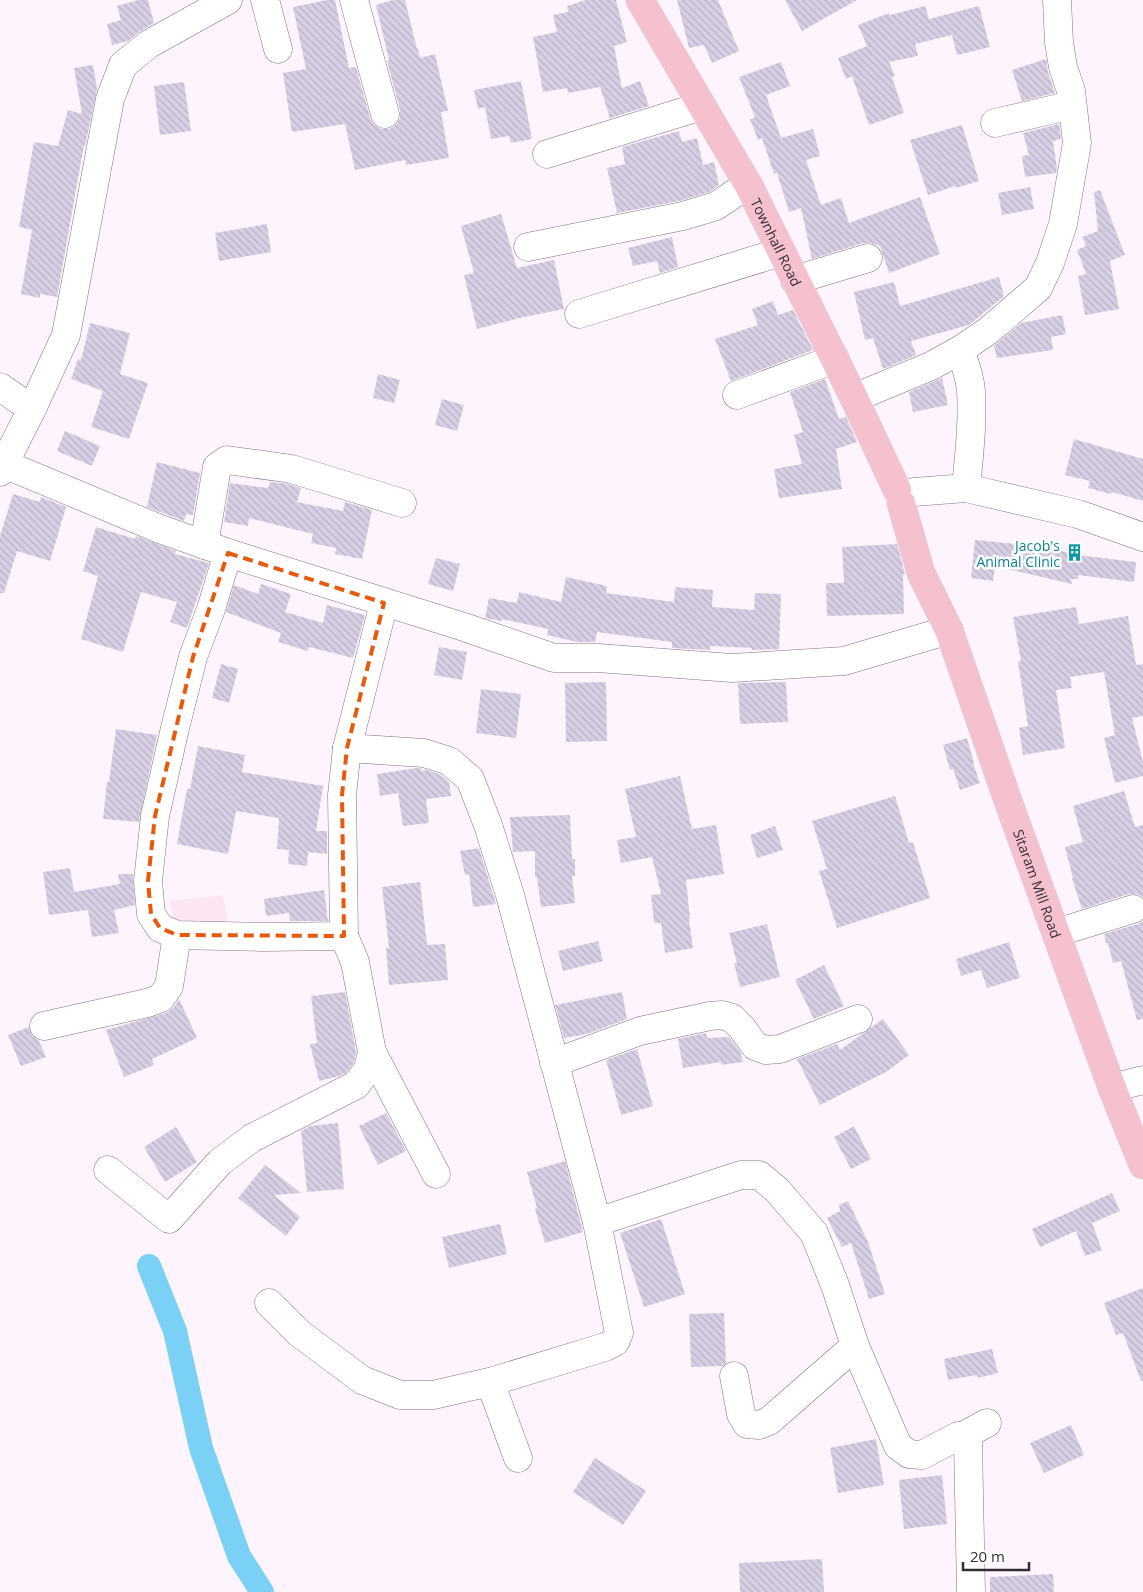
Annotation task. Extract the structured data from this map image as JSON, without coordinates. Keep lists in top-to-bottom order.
{
  "streets": {
    "main road": ["Townhall Road", "Sitaram Mill Road"]
  },
  "crossings": [
    ["Townhall Road", "Sitaram Mill Road"]
  ],
  "places": {
    "building": ["Jacob's Animal Clinic"]
  },
  "scale_bar": "20 m"
}
